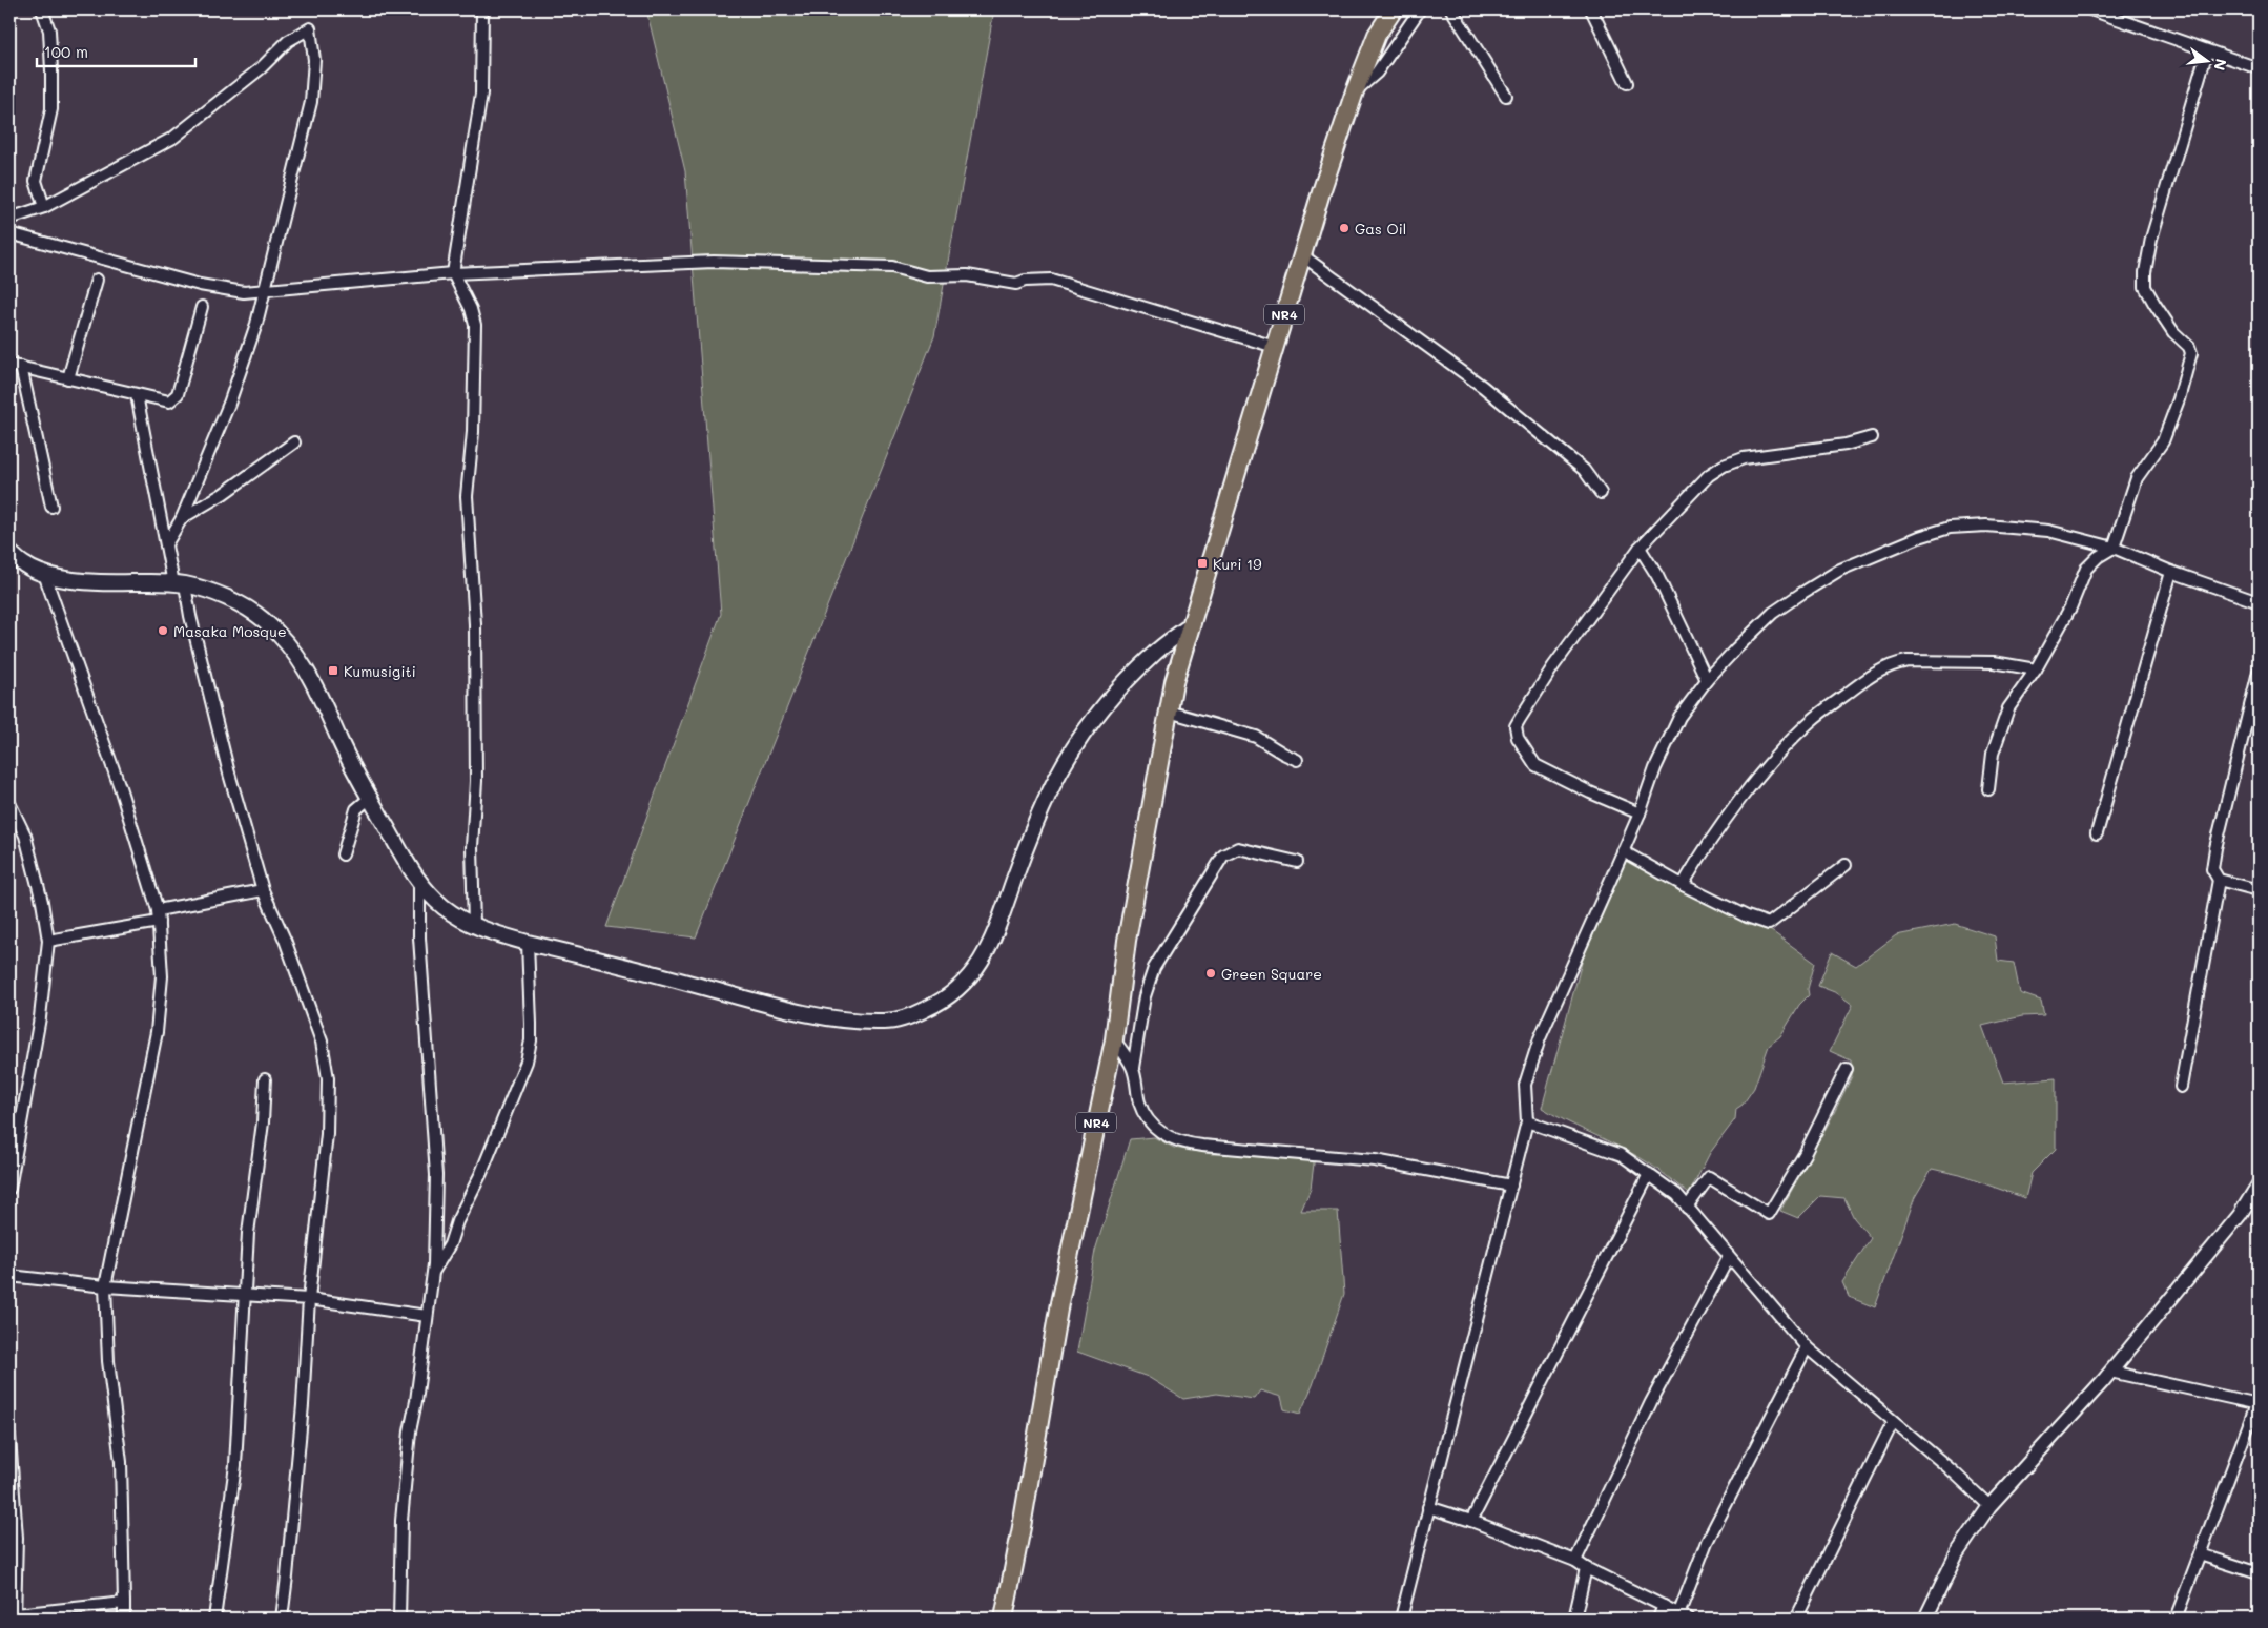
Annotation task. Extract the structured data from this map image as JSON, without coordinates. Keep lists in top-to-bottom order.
{
  "streets": {
    "highway": ["NR4"]
  },
  "places": {
    "other": ["Gas Oil", "Masaka Mosque", "Green Square"],
    "transit": ["Kuri 19", "Kumusigiti"]
  },
  "scale_bar": "100 m",
  "north": "right"
}
